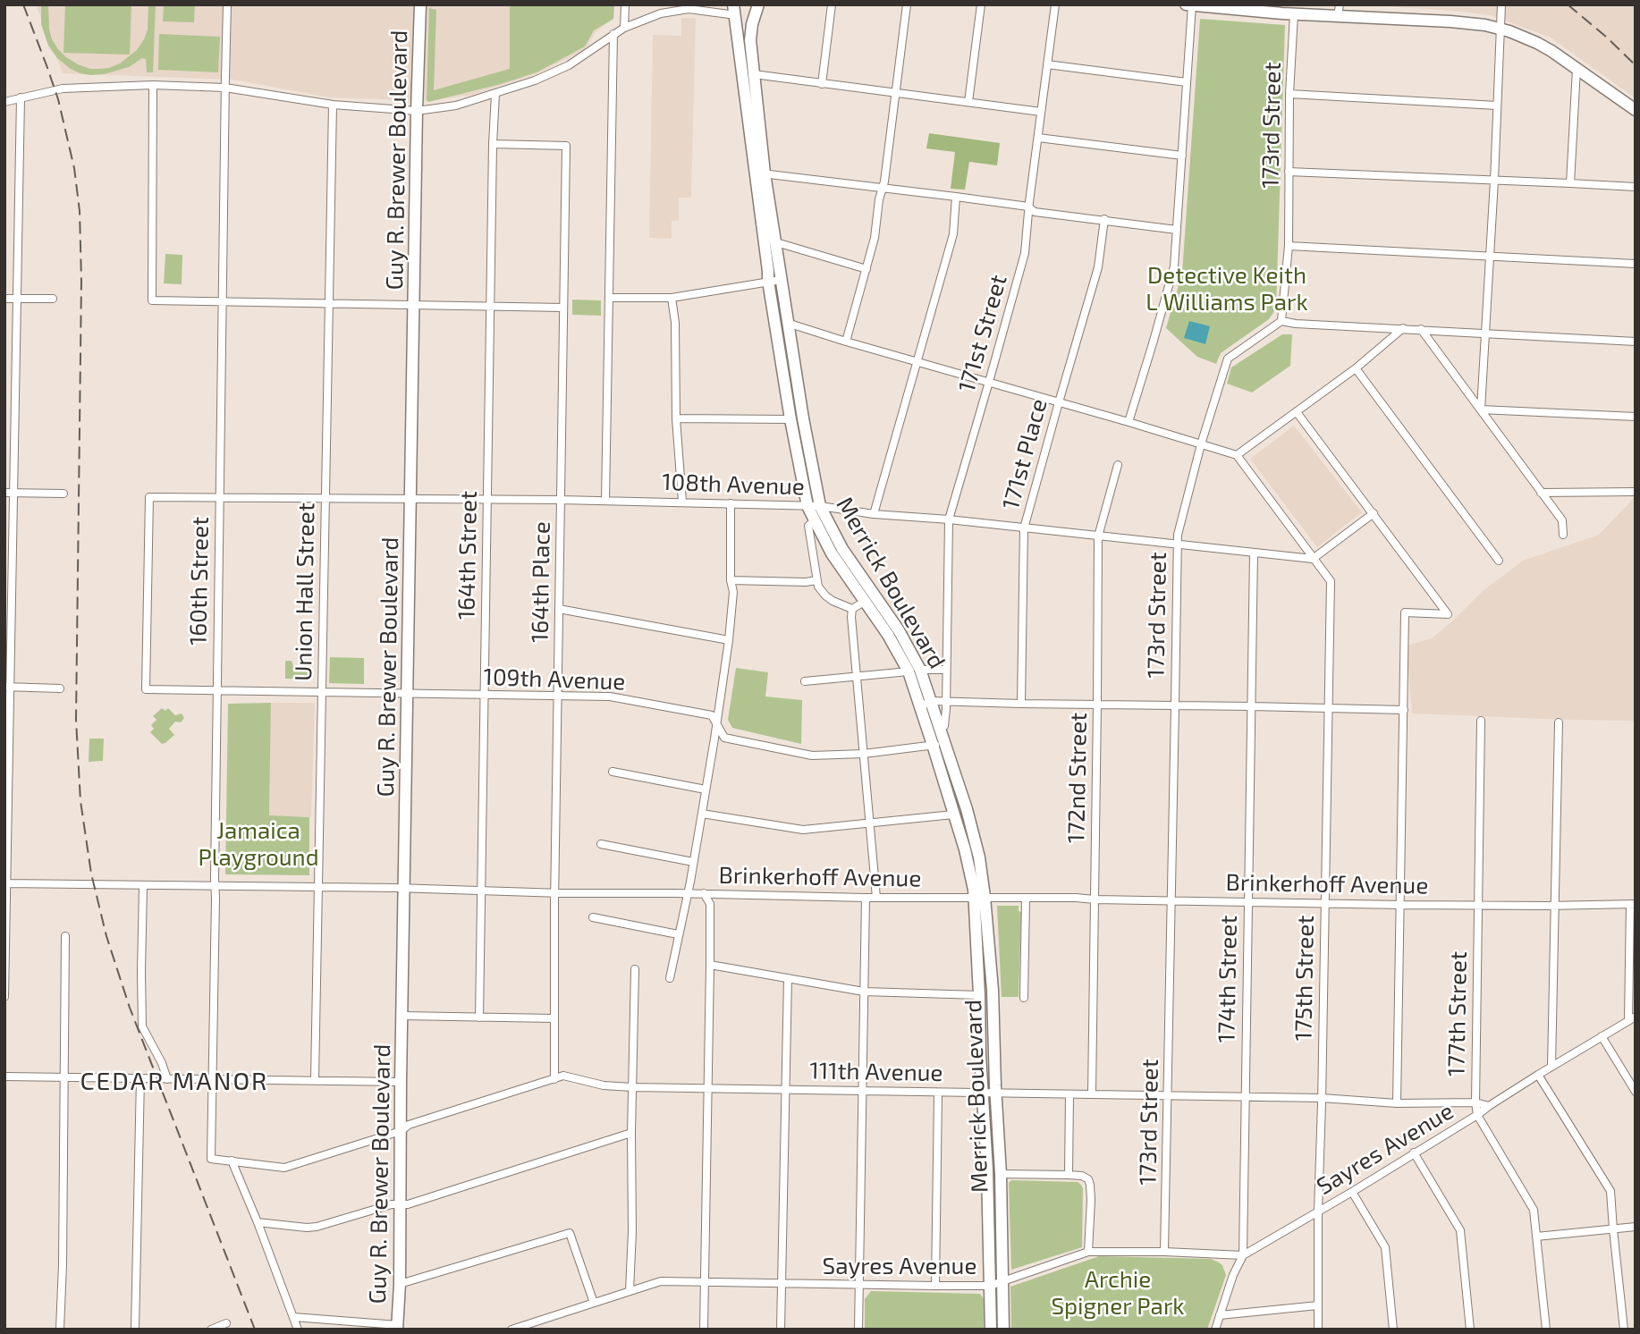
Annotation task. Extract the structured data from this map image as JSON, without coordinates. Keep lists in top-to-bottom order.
{
  "streets": {
    "main road": ["Guy R. Brewer Boulevard", "Merrick Boulevard"],
    "street": [
      "173rd Street",
      "171st Street",
      "171st Place",
      "108th Avenue",
      "164th Street",
      "160th Street",
      "164th Place",
      "Union Hall Street",
      "109th Avenue",
      "172nd Street",
      "Brinkerhoff Avenue",
      "175th Street",
      "174th Street",
      "177th Street",
      "111th Avenue",
      "Sayres Avenue"
    ]
  },
  "crossings": [
    ["173rd Street", "108th Avenue"],
    ["173rd Street", "Brinkerhoff Avenue"],
    ["173rd Street", "111th Avenue"],
    ["173rd Street", "Sayres Avenue"],
    ["Guy R. Brewer Boulevard", "108th Avenue"],
    ["Guy R. Brewer Boulevard", "109th Avenue"],
    ["Guy R. Brewer Boulevard", "Brinkerhoff Avenue"],
    ["Guy R. Brewer Boulevard", "111th Avenue"],
    ["171st Street", "108th Avenue"],
    ["171st Street", "Merrick Boulevard"],
    ["171st Place", "108th Avenue"],
    ["108th Avenue", "164th Street"],
    ["108th Avenue", "160th Street"],
    ["108th Avenue", "164th Place"],
    ["108th Avenue", "Merrick Boulevard"],
    ["108th Avenue", "Union Hall Street"],
    ["108th Avenue", "109th Avenue"],
    ["108th Avenue", "172nd Street"],
    ["108th Avenue", "175th Street"],
    ["108th Avenue", "174th Street"],
    ["164th Street", "164th Place"],
    ["164th Street", "109th Avenue"],
    ["164th Street", "Brinkerhoff Avenue"],
    ["160th Street", "109th Avenue"],
    ["160th Street", "Brinkerhoff Avenue"],
    ["160th Street", "111th Avenue"],
    ["164th Place", "109th Avenue"],
    ["164th Place", "Brinkerhoff Avenue"],
    ["164th Place", "111th Avenue"],
    ["Merrick Boulevard", "109th Avenue"],
    ["Merrick Boulevard", "Brinkerhoff Avenue"],
    ["Merrick Boulevard", "111th Avenue"],
    ["Merrick Boulevard", "Sayres Avenue"],
    ["Union Hall Street", "109th Avenue"],
    ["Union Hall Street", "Brinkerhoff Avenue"],
    ["172nd Street", "Brinkerhoff Avenue"],
    ["172nd Street", "111th Avenue"],
    ["Brinkerhoff Avenue", "175th Street"],
    ["Brinkerhoff Avenue", "174th Street"],
    ["Brinkerhoff Avenue", "177th Street"],
    ["175th Street", "111th Avenue"],
    ["175th Street", "Sayres Avenue"],
    ["174th Street", "111th Avenue"],
    ["174th Street", "Sayres Avenue"],
    ["177th Street", "111th Avenue"],
    ["177th Street", "Sayres Avenue"],
    ["111th Avenue", "Sayres Avenue"]
  ],
  "districts": ["CEDAR MANOR"],
  "parks": ["Detective Keith L Williams Park", "Jamaica Playground", "Archie Spigner Park"]
}
